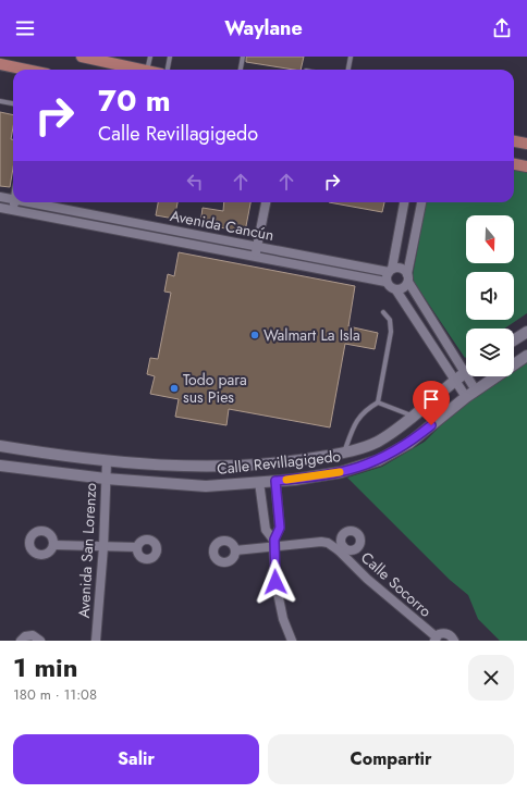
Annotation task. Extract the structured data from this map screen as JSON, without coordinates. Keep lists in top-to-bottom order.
{
  "streets": {
    "street": [
      "Avenida Cancún",
      "Calle Revillagigedo",
      "Avenida San Lorenzo",
      "Calle Socorro"
    ]
  },
  "crossings": [
    ["Calle Revillagigedo", "Avenida San Lorenzo"]
  ],
  "places": ["Walmart La Isla", "Todo para sus Pies"],
  "north": "bottom",
  "page": {
    "header": "Waylane",
    "turn": ["70 m", "Calle Revillagigedo"],
    "heading": ["1 min", "180 m · 11:08"],
    "buttons": ["Salir", "Compartir"]
  }
}
